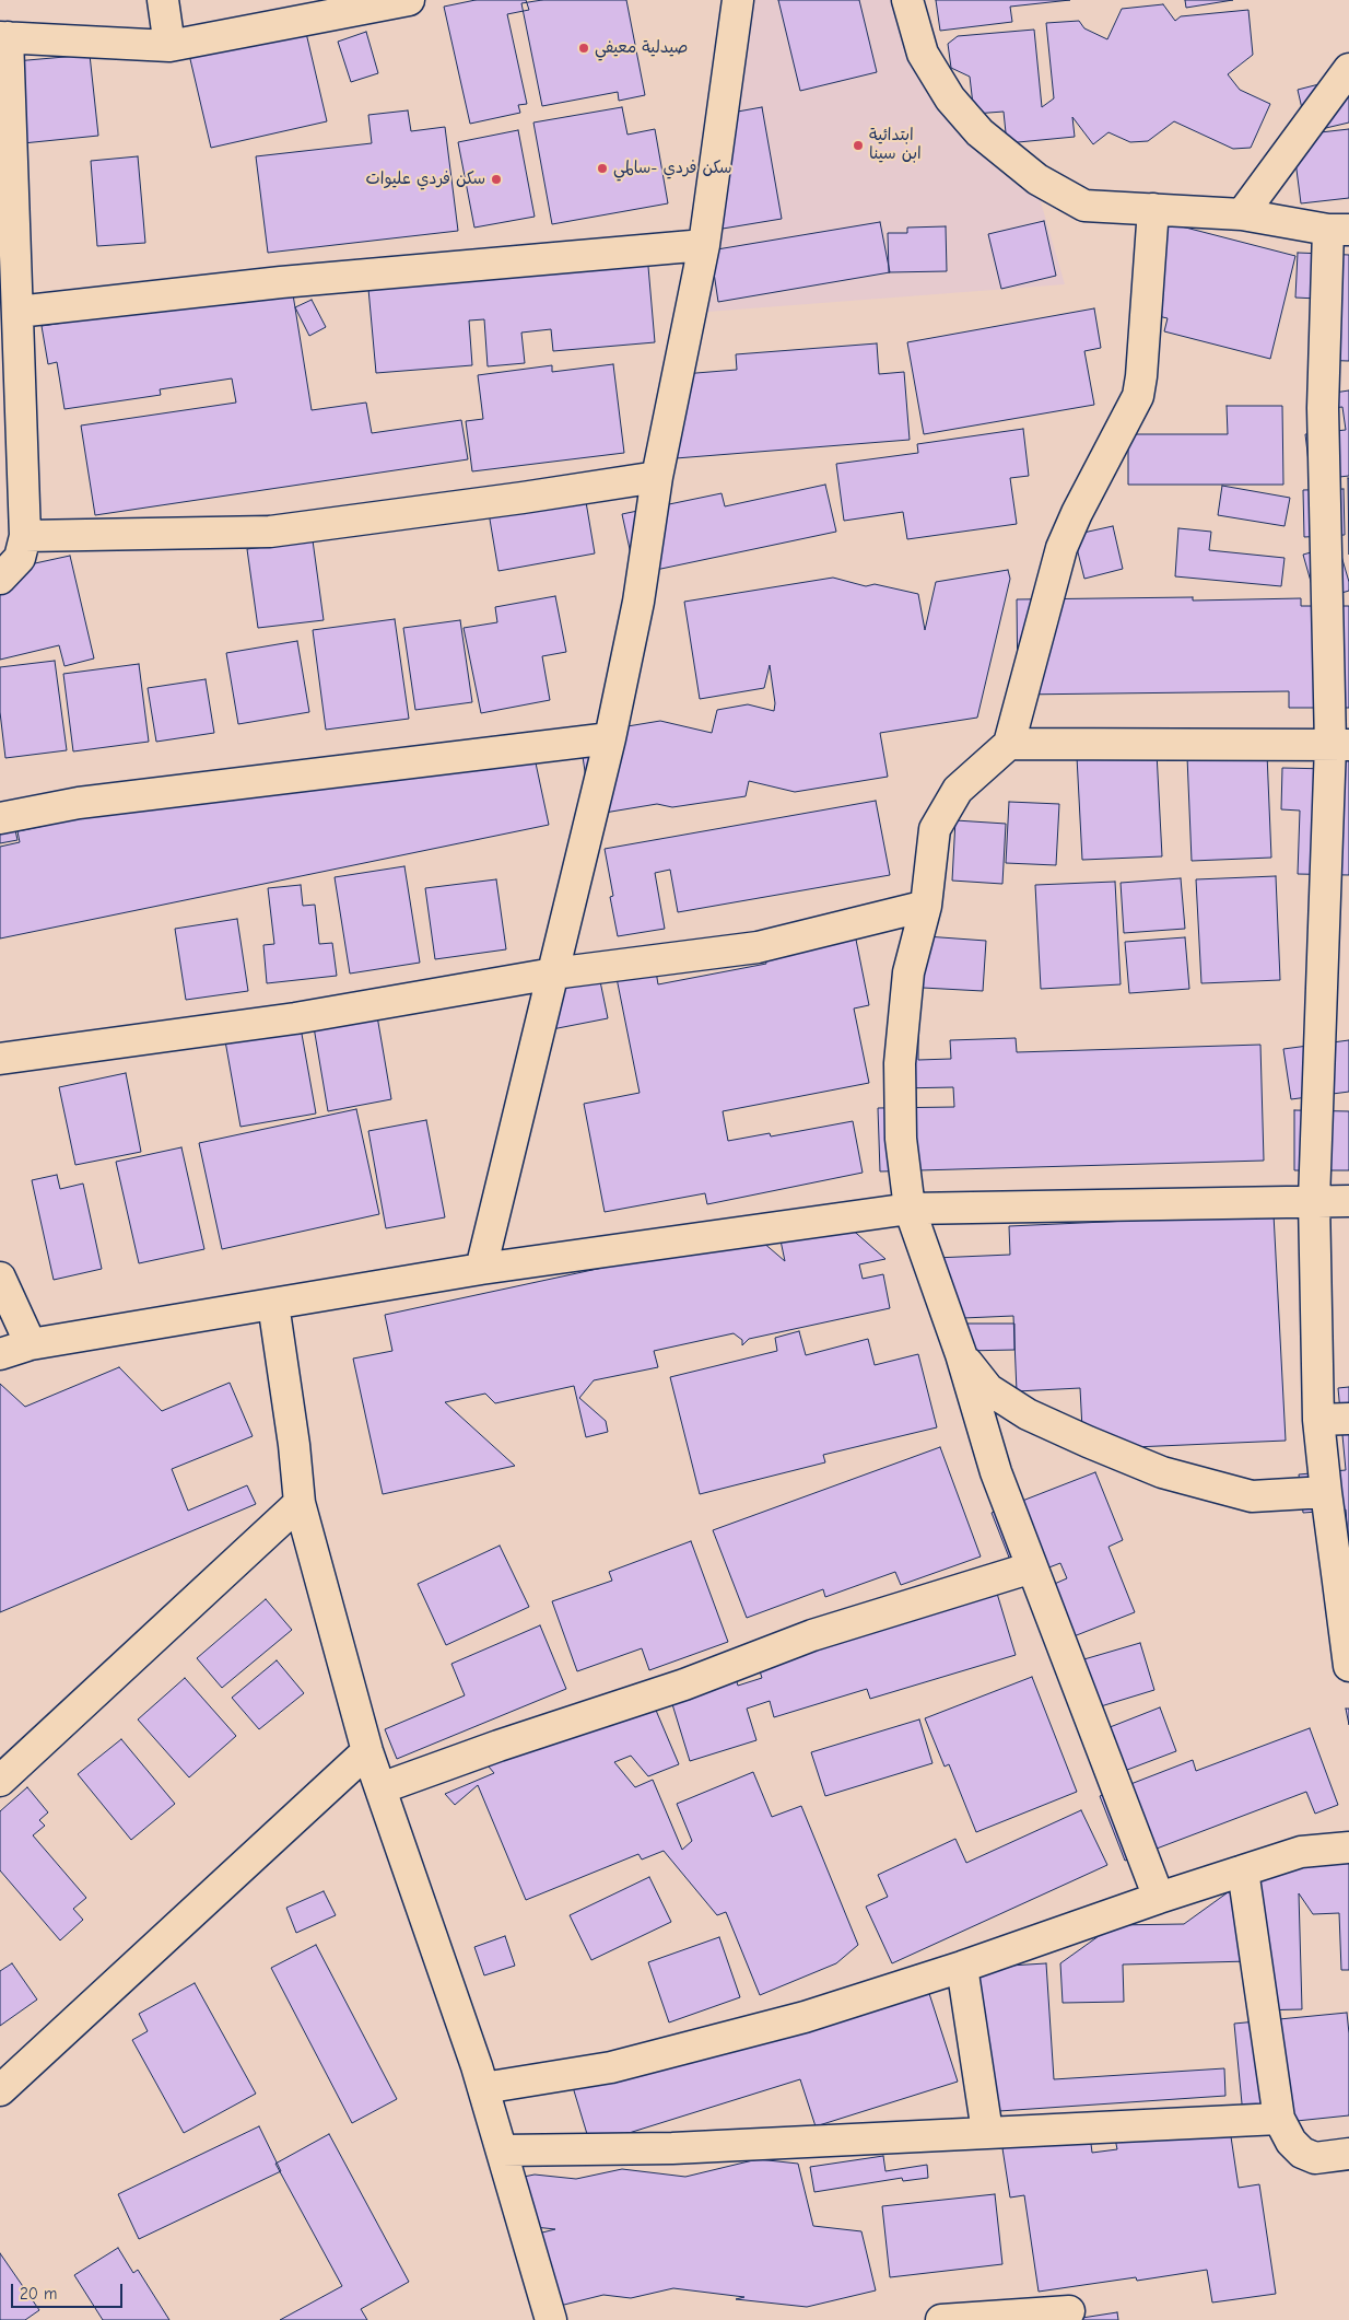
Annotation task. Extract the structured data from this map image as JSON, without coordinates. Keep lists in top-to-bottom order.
{
  "places": [
    "صيدلية معيفي",
    "ابتدائية ابن سينا",
    "سكن فردي -سالمي",
    "سكن فردي عليوات"
  ],
  "scale_bar": "20 m"
}
